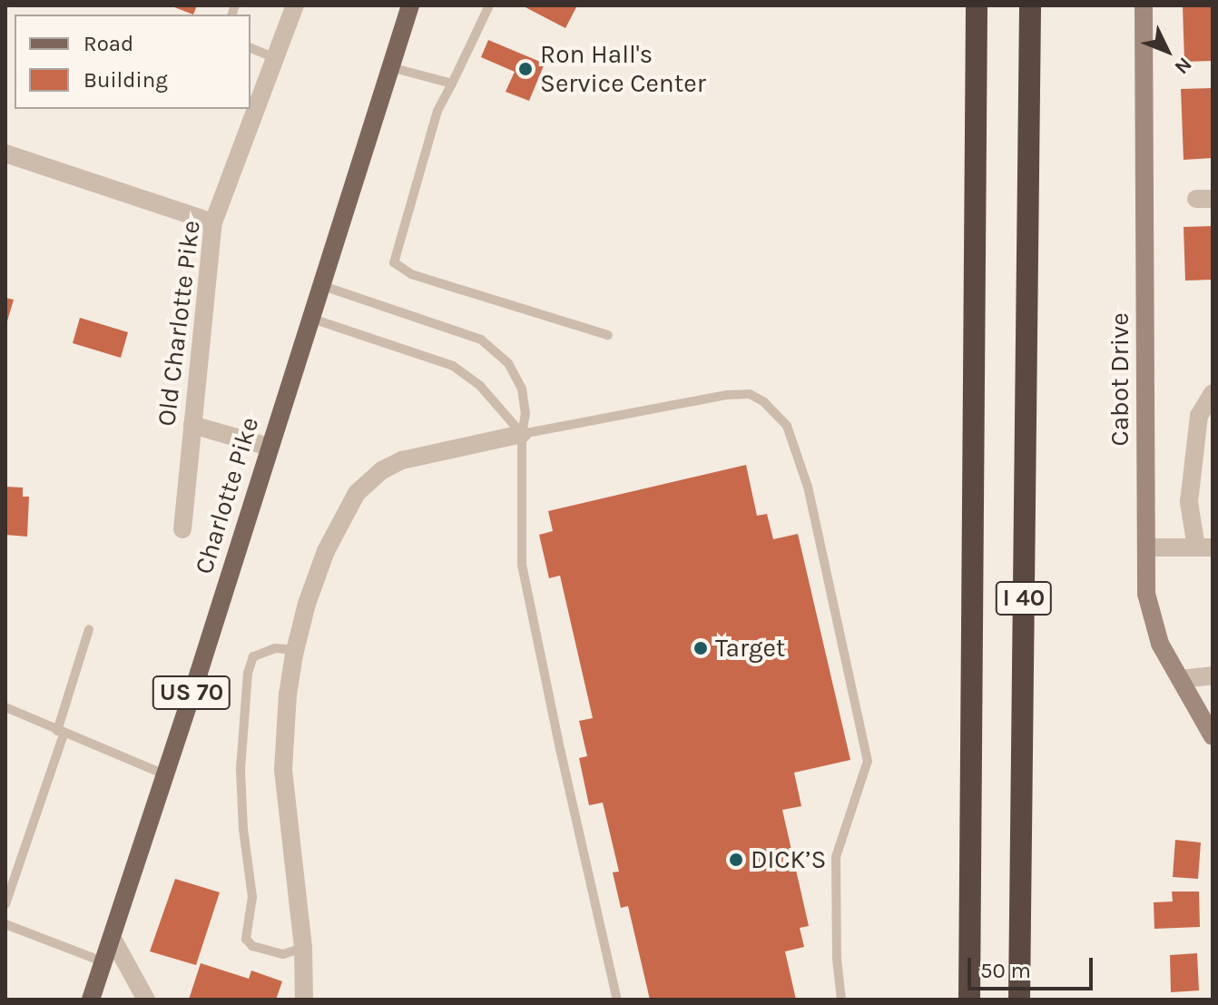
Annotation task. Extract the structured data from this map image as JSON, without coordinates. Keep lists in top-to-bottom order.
{
  "streets": {
    "highway": ["I 40"],
    "main road": ["Charlotte Pike", "US 70"],
    "street": ["Old Charlotte Pike", "Cabot Drive"]
  },
  "places": ["Ron Hall's Service Center", "Target", "DICK’S"],
  "legend": ["Road", "Building"],
  "scale_bar": "50 m",
  "north": "bottom right"
}
